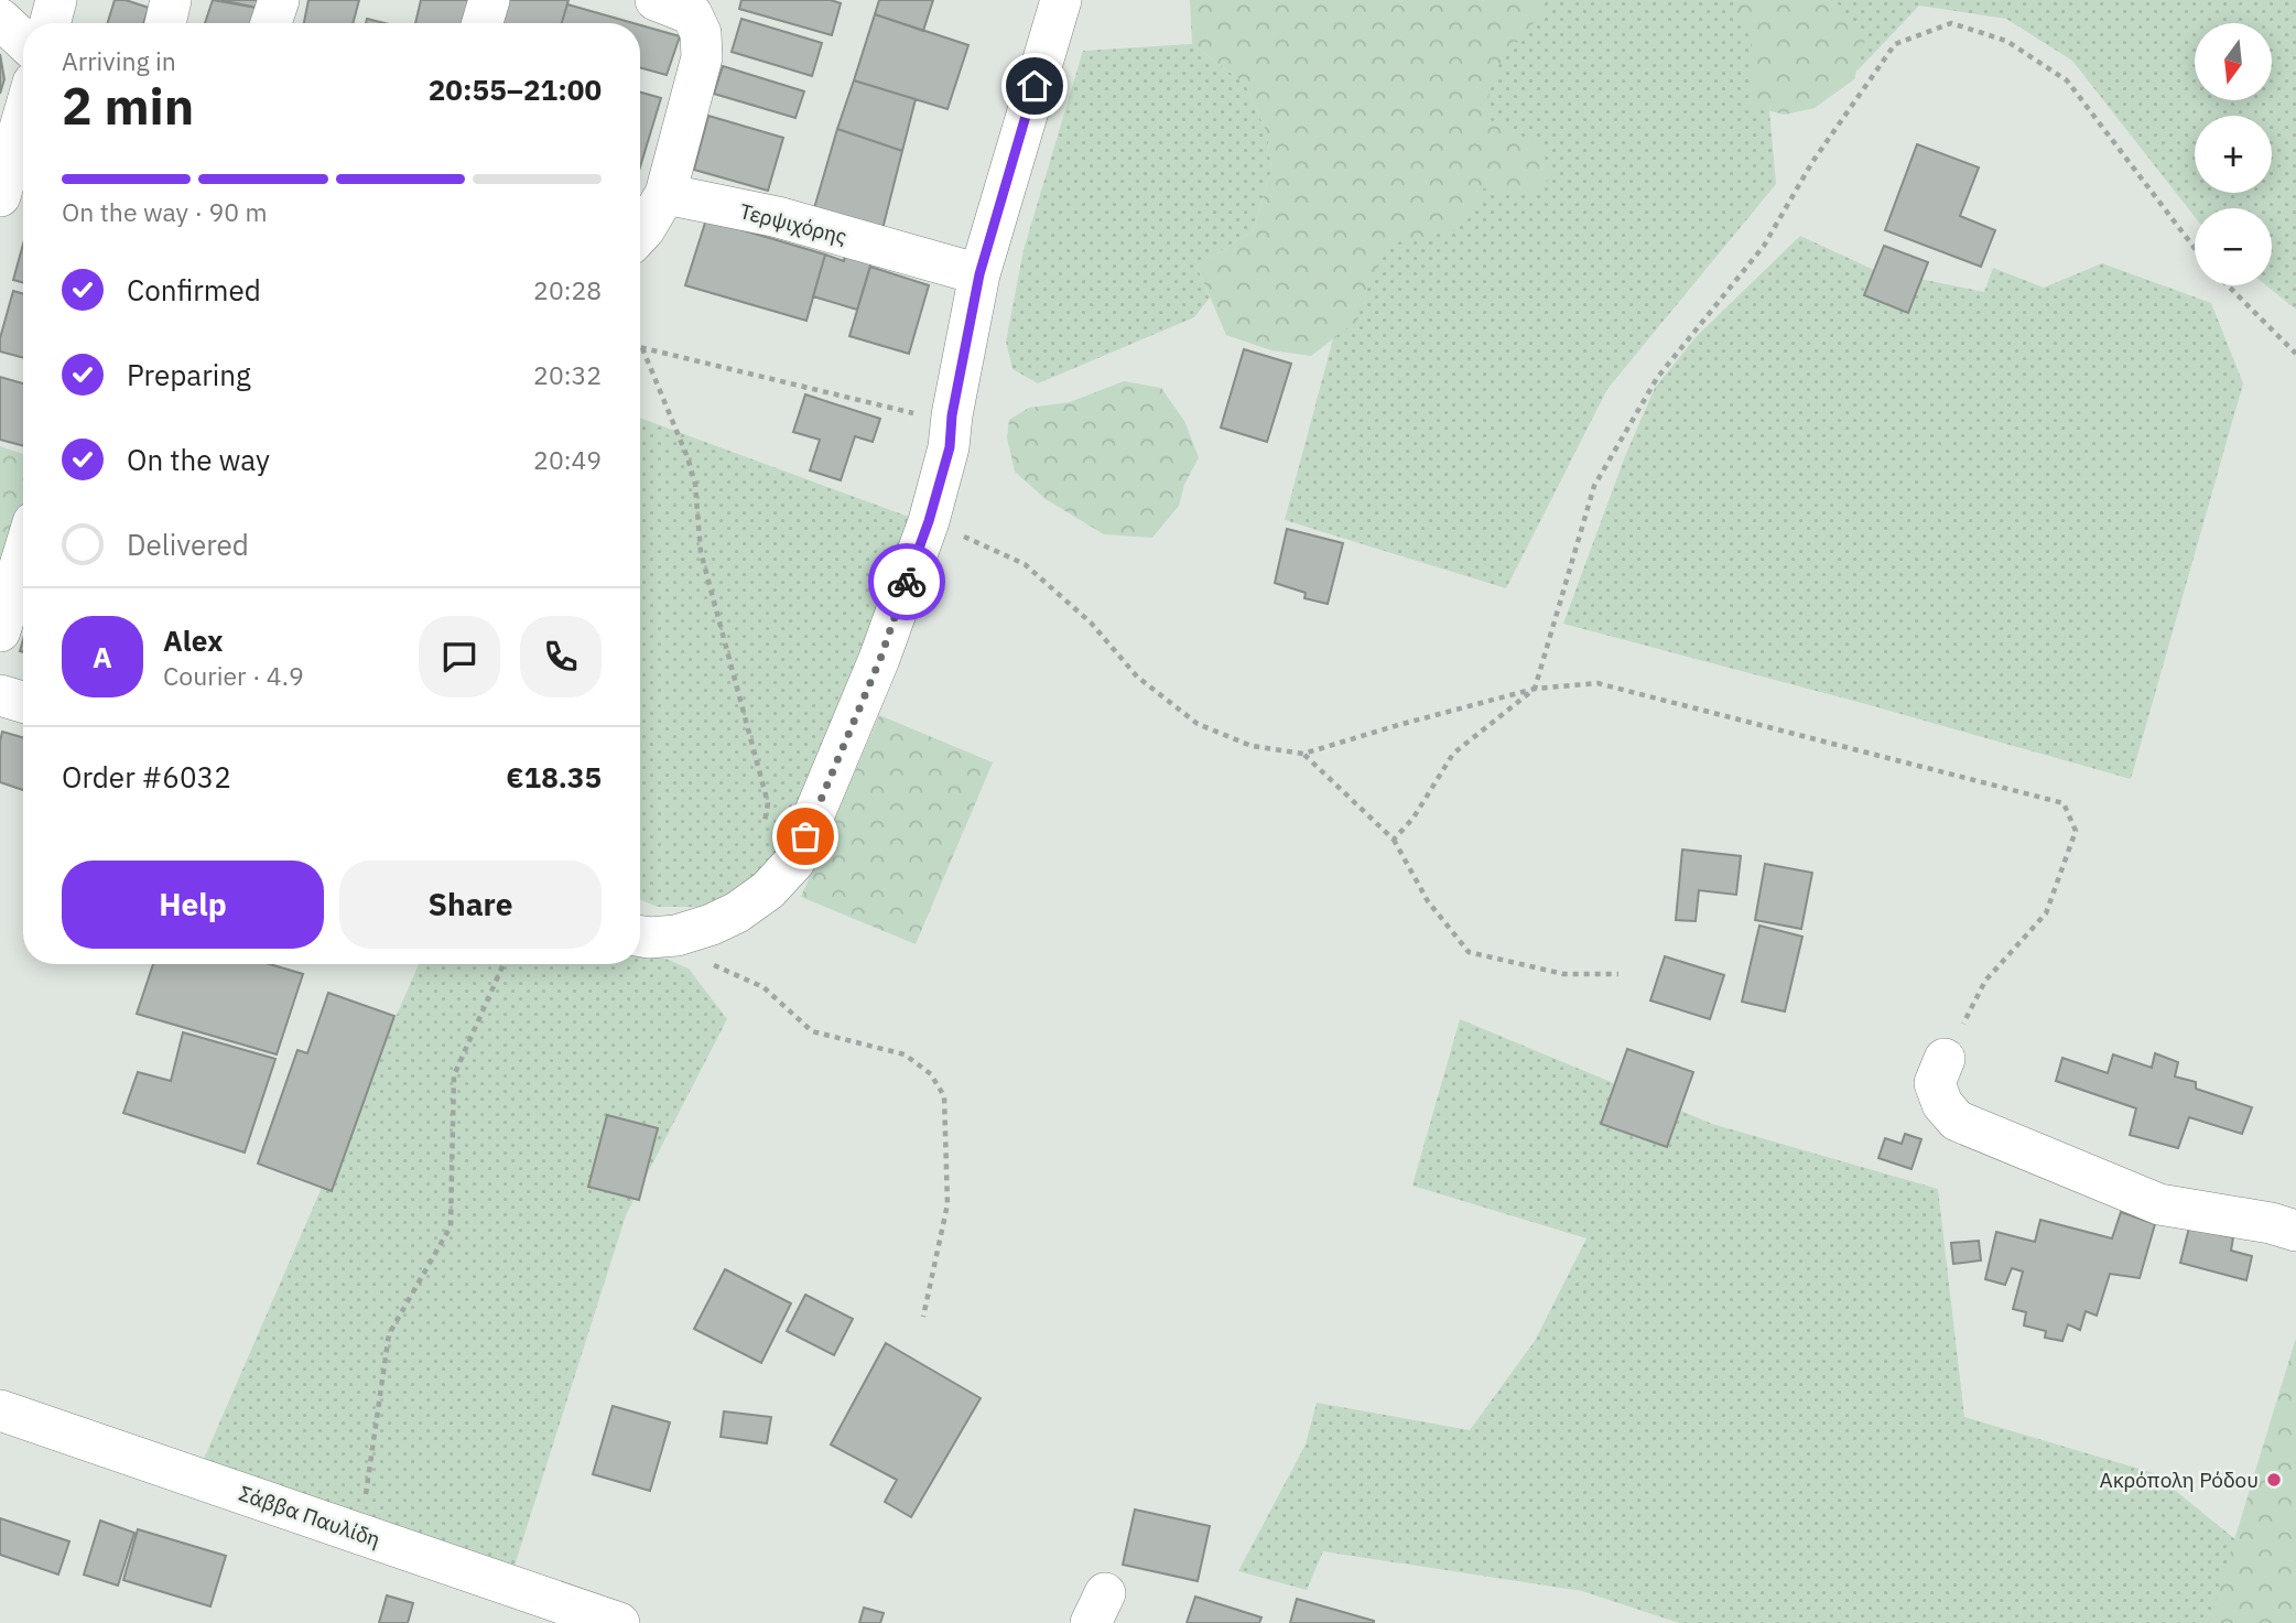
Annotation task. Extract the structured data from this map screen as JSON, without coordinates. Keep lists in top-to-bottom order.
{
  "streets": {
    "street": ["Τερψιχόρης", "Σάββα Παυλίδη"]
  },
  "places": ["Ακρόπολη Ρόδου"],
  "north": "bottom",
  "page": {
    "map_buttons": ["+", "−"],
    "heading": ["2 min", "Arriving in", "20:55–21:00"],
    "panel": [
      "Alex",
      "Courier · 4.9",
      "Order #6032",
      "€18.35"
    ],
    "bar": "On the way · 90 m",
    "list": [
      ["Confirmed", "20:28"],
      ["Preparing", "20:32"],
      ["On the way", "20:49"],
      "Delivered"
    ],
    "round": "A",
    "buttons": ["Help", "Share"]
  }
}
